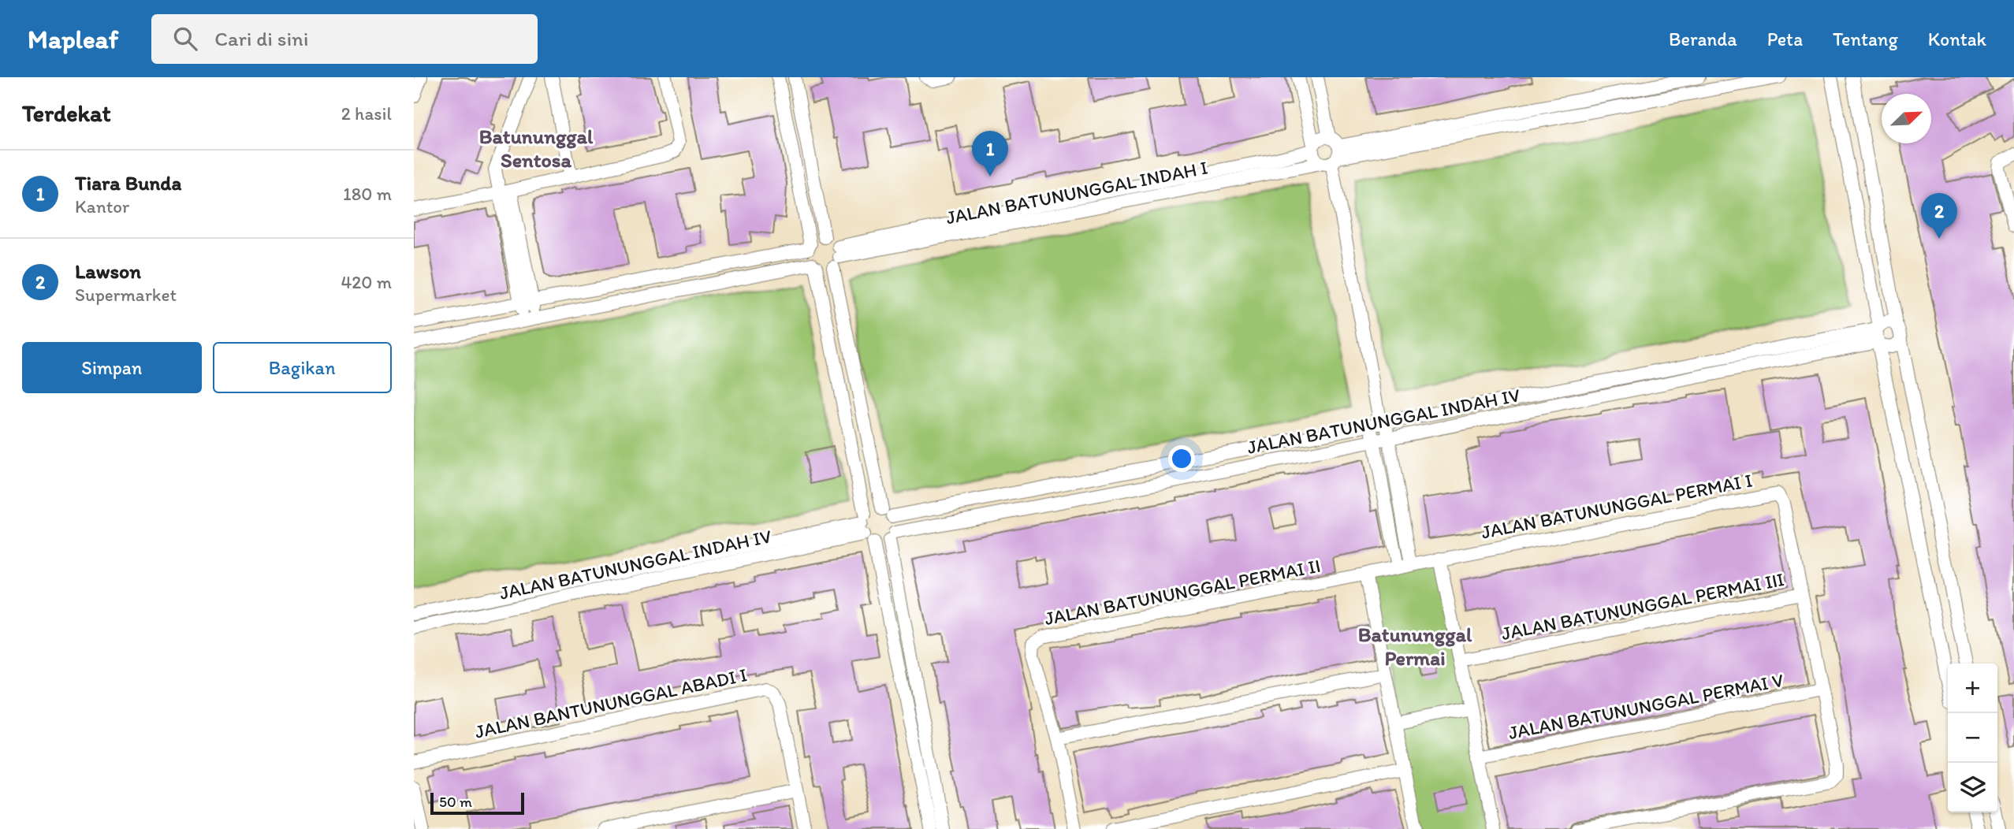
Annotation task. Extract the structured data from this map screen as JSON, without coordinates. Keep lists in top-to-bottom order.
{
  "streets": {
    "street": [
      "JALAN BATUNUNGGAL INDAH I",
      "JALAN BATUNUNGGAL INDAH IV",
      "JALAN BATUNUNGGAL PERMAI I",
      "JALAN BATUNUNGGAL PERMAI II",
      "JALAN BATUNUNGGAL PERMAI III",
      "JALAN BANTUNUNGGAL ABADI I",
      "JALAN BATUNUNGGAL PERMAI V"
    ]
  },
  "crossings": [
    ["JALAN BATUNUNGGAL PERMAI I", "JALAN BATUNUNGGAL PERMAI III"],
    ["JALAN BATUNUNGGAL PERMAI I", "JALAN BATUNUNGGAL PERMAI V"]
  ],
  "districts": ["Batununggal Sentosa", "Batununggal Permai"],
  "scale_bar": "50 m",
  "north": "top right",
  "page": {
    "header": "Mapleaf",
    "search": "Cari di sini",
    "nav": [
      "Beranda",
      "Peta",
      "Tentang",
      "Kontak"
    ],
    "heading": ["Terdekat", "2 hasil"],
    "pins": ["1", "2"],
    "list": [
      {
        "mark": "1",
        "name": "Tiara Bunda",
        "note": "Kantor",
        "value": "180 m"
      },
      {
        "mark": "2",
        "name": "Lawson",
        "note": "Supermarket",
        "value": "420 m"
      }
    ],
    "buttons": ["Simpan", "Bagikan"],
    "map_buttons": ["+", "−"],
    "scale": "50 m"
  }
}
